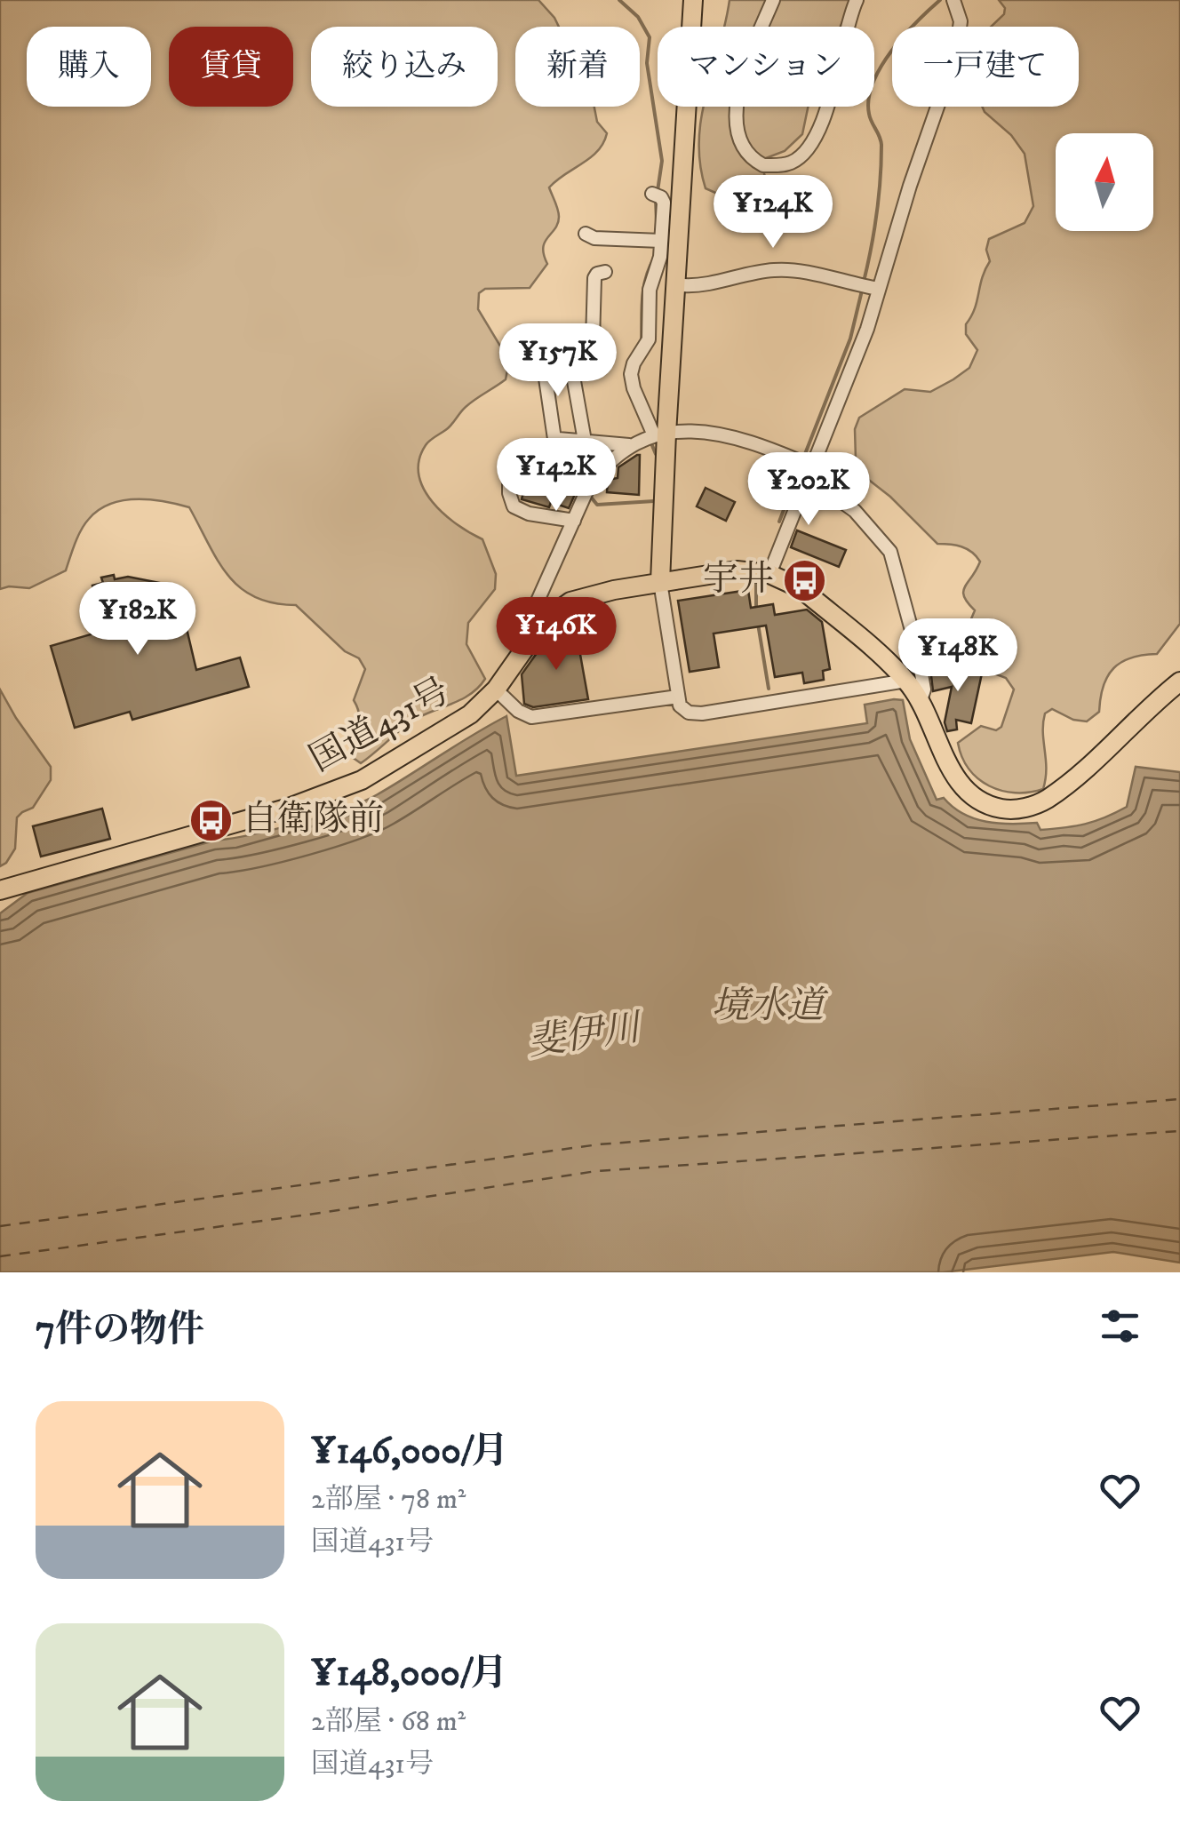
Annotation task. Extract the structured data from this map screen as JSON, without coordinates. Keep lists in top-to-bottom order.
{
  "streets": {
    "highway": ["国道431号"]
  },
  "water": ["境水道", "斐伊川"],
  "places": {
    "bus stop": ["宇井", "自衛隊前"]
  },
  "north": "top",
  "page": {
    "chip": [
      "購入",
      "賃貸",
      "絞り込み",
      "新着",
      "マンション",
      "一戸建て"
    ],
    "price": [
      "¥124K",
      "¥157K",
      "¥142K",
      "¥202K",
      "¥182K",
      "¥146K",
      "¥148K"
    ],
    "heading": "7件の物件",
    "list": [
      {
        "name": "¥146,000/月",
        "note": "2部屋 · 78 m² · 国道431号"
      },
      {
        "name": "¥148,000/月",
        "note": "2部屋 · 68 m² · 国道431号"
      }
    ]
  }
}
